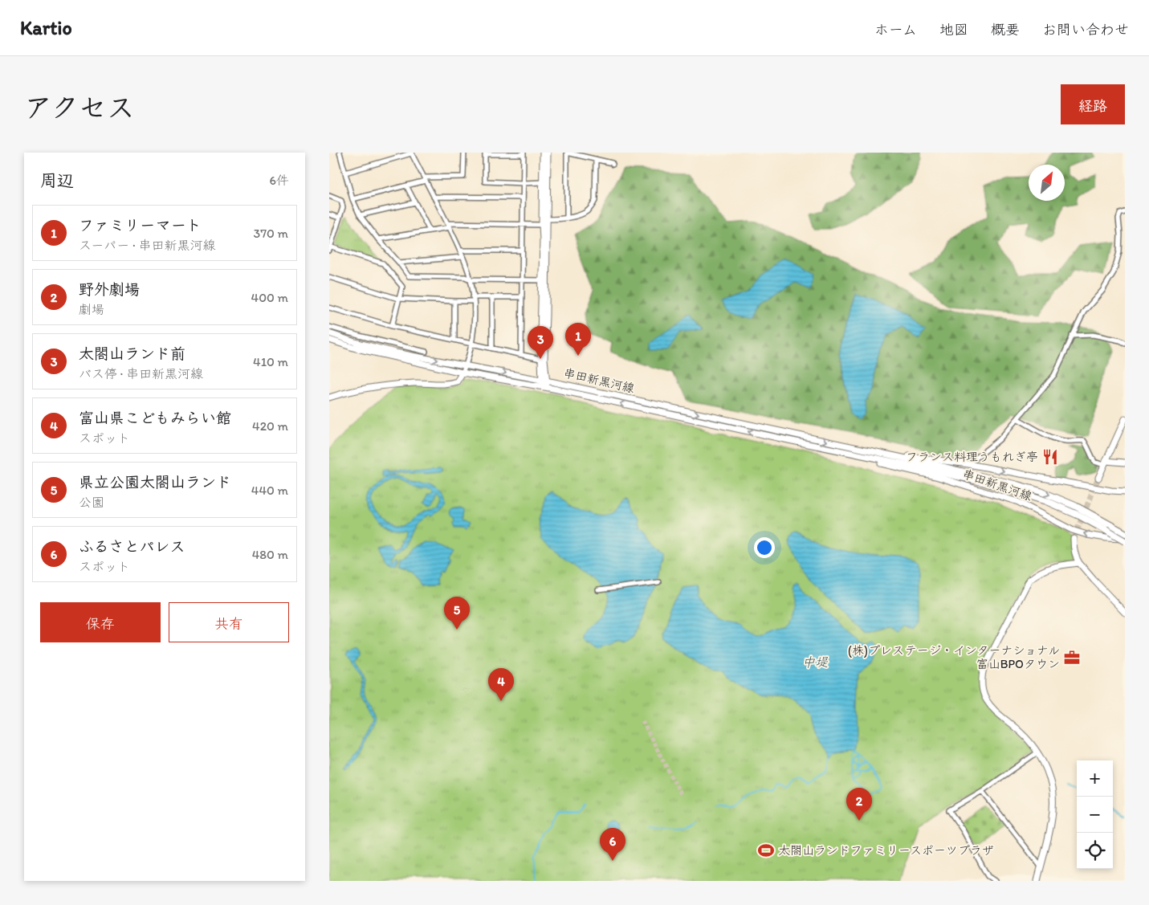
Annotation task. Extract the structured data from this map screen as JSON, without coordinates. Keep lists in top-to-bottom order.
{
  "streets": {
    "main road": ["串田新黒河線"]
  },
  "water": ["中堤"],
  "places": {
    "restaurant": ["フランス料理うもれぎ亭"],
    "office": ["(株)プレステージ・インターナショナル 富山BPOタウン"],
    "sports": ["太閤山ランドファミリースポーツプラザ"]
  },
  "north": "top right",
  "page": {
    "header": "Kartio",
    "nav": [
      "ホーム",
      "地図",
      "概要",
      "お問い合わせ"
    ],
    "title": "アクセス",
    "buttons": [
      "経路",
      ["保存", "共有"]
    ],
    "heading": ["周辺", "6件"],
    "list": [
      {
        "mark": "1",
        "name": "ファミリーマート",
        "note": "スーパー · 串田新黒河線",
        "value": "370 m"
      },
      {
        "mark": "2",
        "name": "野外劇場",
        "note": "劇場",
        "value": "400 m"
      },
      {
        "mark": "3",
        "name": "太閤山ランド前",
        "note": "バス停 · 串田新黒河線",
        "value": "410 m"
      },
      {
        "mark": "4",
        "name": "富山県こどもみらい館",
        "note": "スポット",
        "value": "420 m"
      },
      {
        "mark": "5",
        "name": "県立公園太閤山ランド",
        "note": "公園",
        "value": "440 m"
      },
      {
        "mark": "6",
        "name": "ふるさとパレス",
        "note": "スポット",
        "value": "480 m"
      }
    ],
    "pins": [
      "1",
      "3",
      "5",
      "4",
      "2",
      "6"
    ],
    "map_buttons": ["+", "−"]
  }
}
